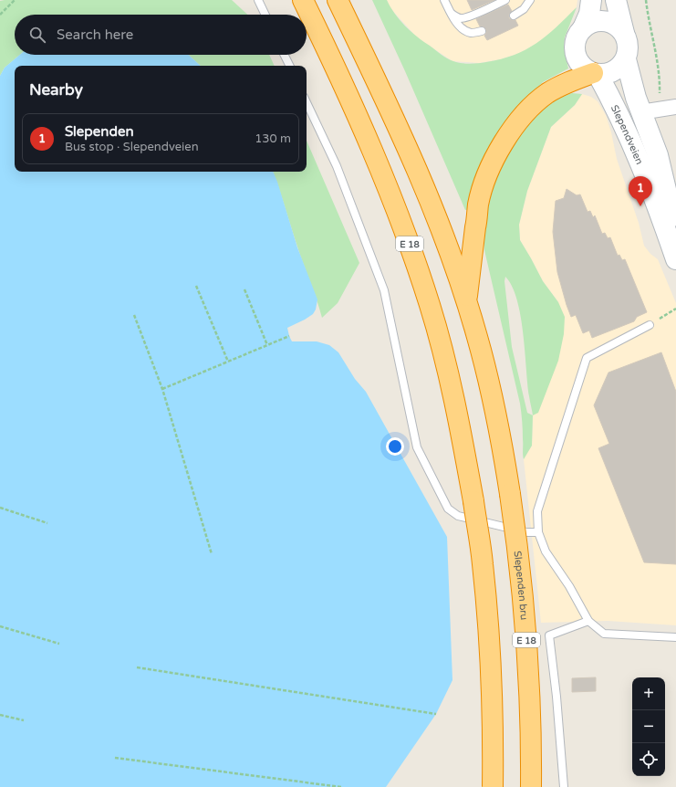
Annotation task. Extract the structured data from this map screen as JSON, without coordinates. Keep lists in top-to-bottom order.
{
  "streets": {
    "highway": ["E 18", "Slependen bru"],
    "main road": ["Slependveien"]
  },
  "crossings": [
    ["Slependveien", "E 18"],
    ["E 18", "Slependen bru"]
  ],
  "page": {
    "search": "Search here",
    "heading": "Nearby",
    "list": [
      {
        "mark": "1",
        "name": "Slependen",
        "note": "Bus stop · Slependveien",
        "value": "130 m"
      }
    ],
    "pins": "1",
    "map_buttons": ["+", "−"]
  }
}
